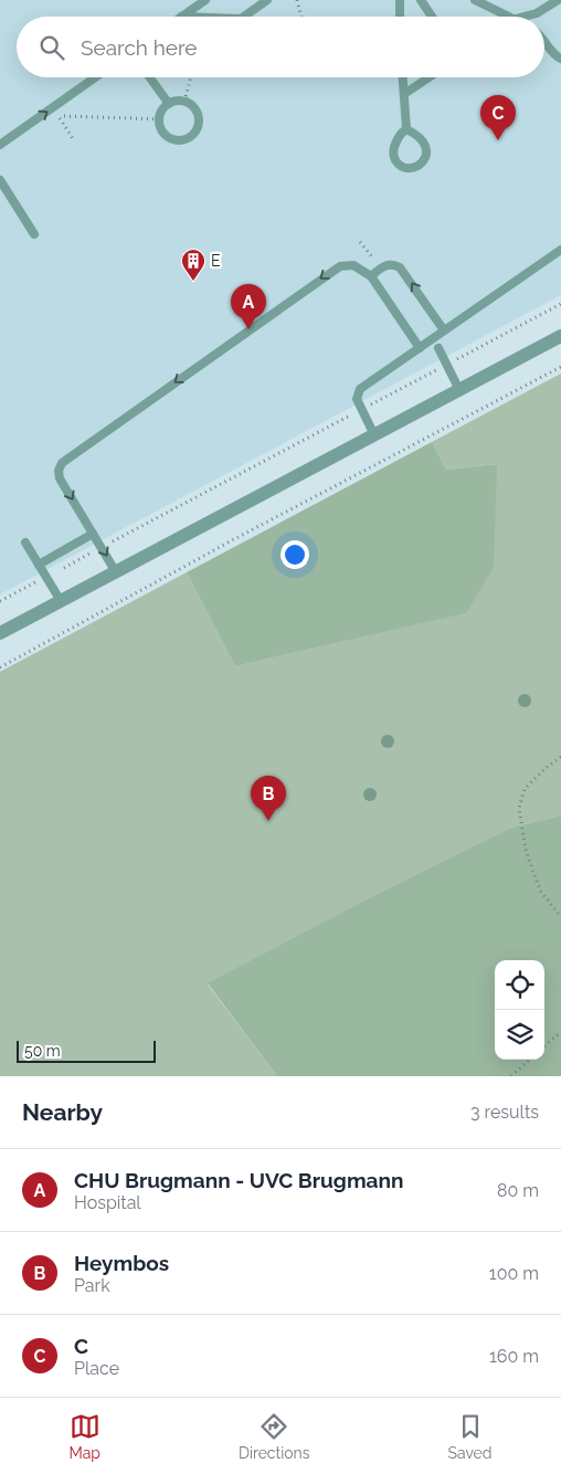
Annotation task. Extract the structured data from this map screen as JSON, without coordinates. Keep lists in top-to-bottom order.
{
  "places": {
    "building": ["E"]
  },
  "scale_bar": "50 m",
  "page": {
    "search": "Search here",
    "pins": ["C", "A", "B"],
    "scale": "50 m",
    "heading": ["Nearby", "3 results"],
    "list": [
      {
        "mark": "A",
        "name": "CHU Brugmann - UVC Brugmann",
        "note": "Hospital",
        "value": "80 m"
      },
      {
        "mark": "B",
        "name": "Heymbos",
        "note": "Park",
        "value": "100 m"
      },
      {
        "mark": "C",
        "name": "C",
        "note": "Place",
        "value": "160 m"
      }
    ],
    "nav": ["Map", "Directions", "Saved"]
  }
}
